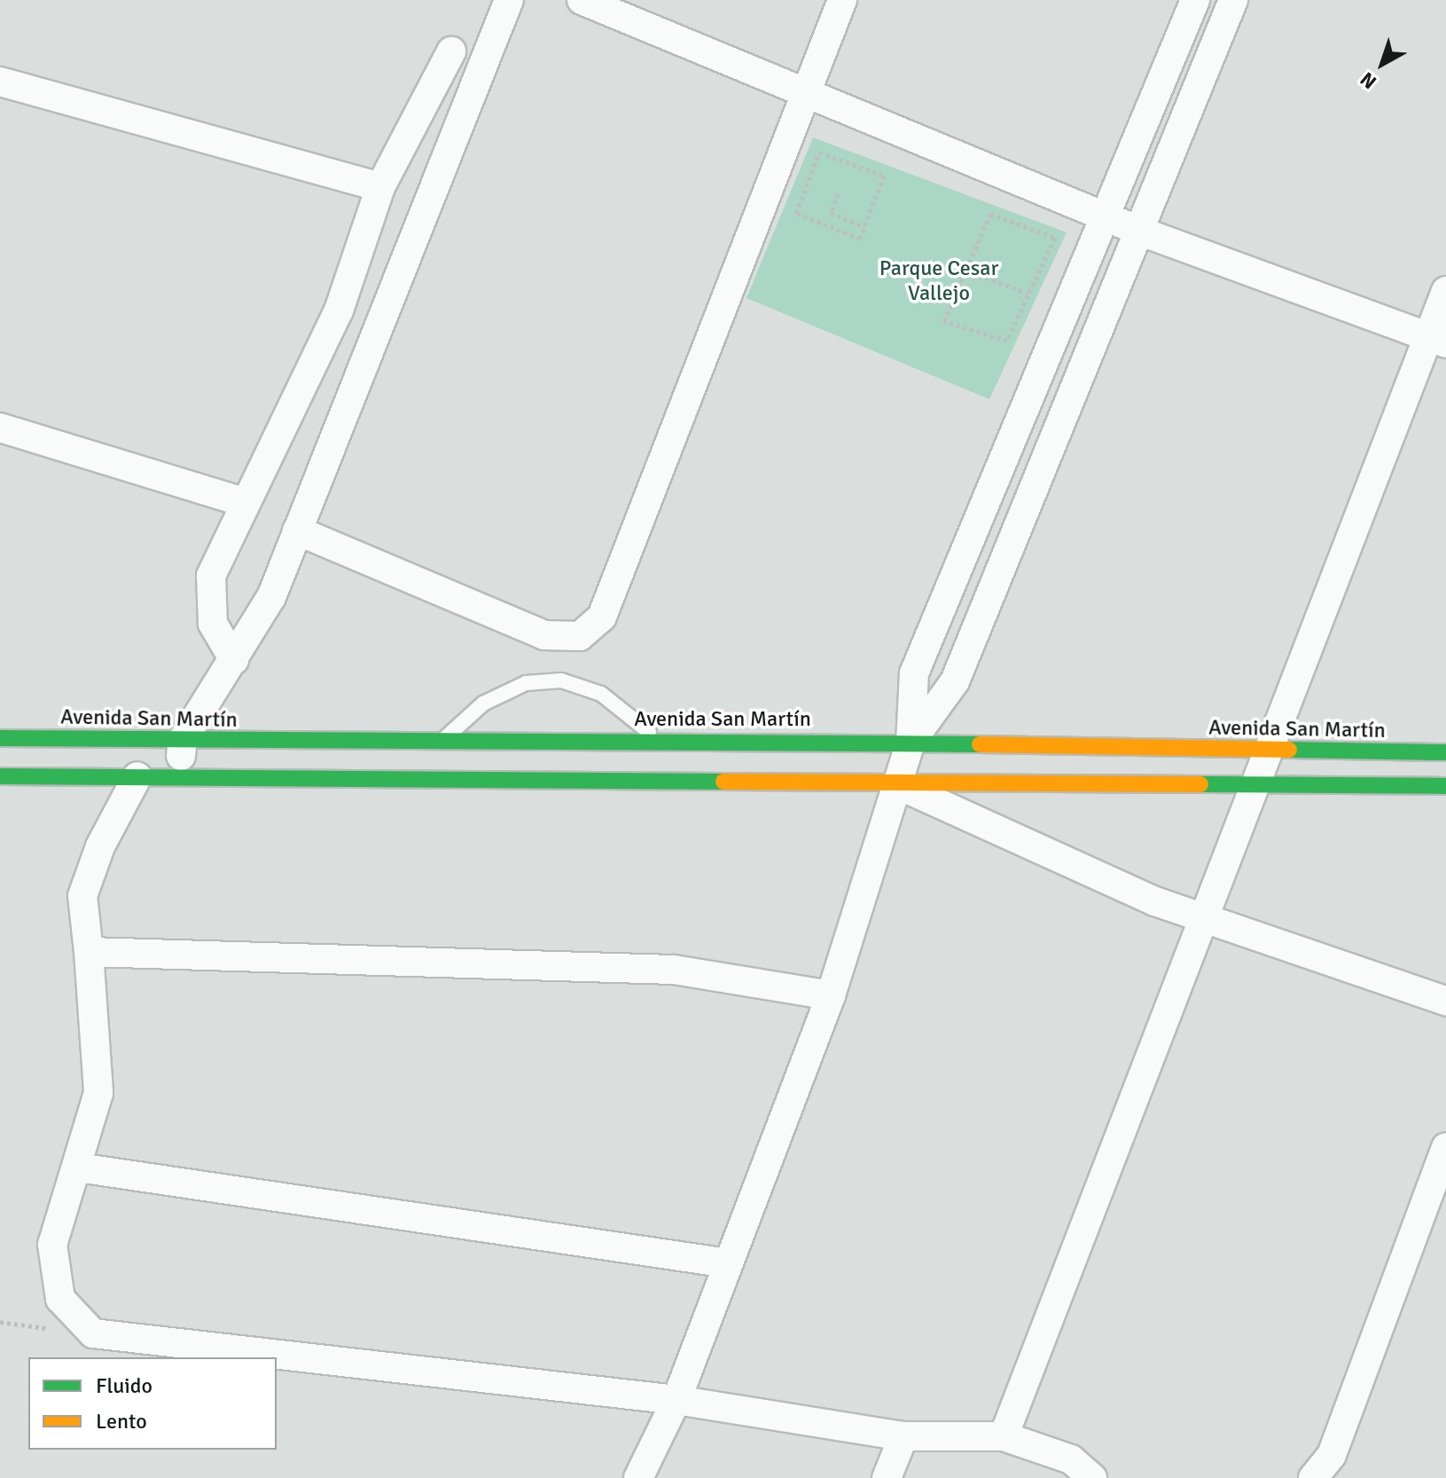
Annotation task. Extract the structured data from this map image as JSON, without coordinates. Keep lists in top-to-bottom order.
{
  "streets": {
    "main road": ["Avenida San Martín"]
  },
  "parks": ["Parque Cesar Vallejo"],
  "legend": ["Fluido", "Lento"],
  "north": "bottom left"
}
